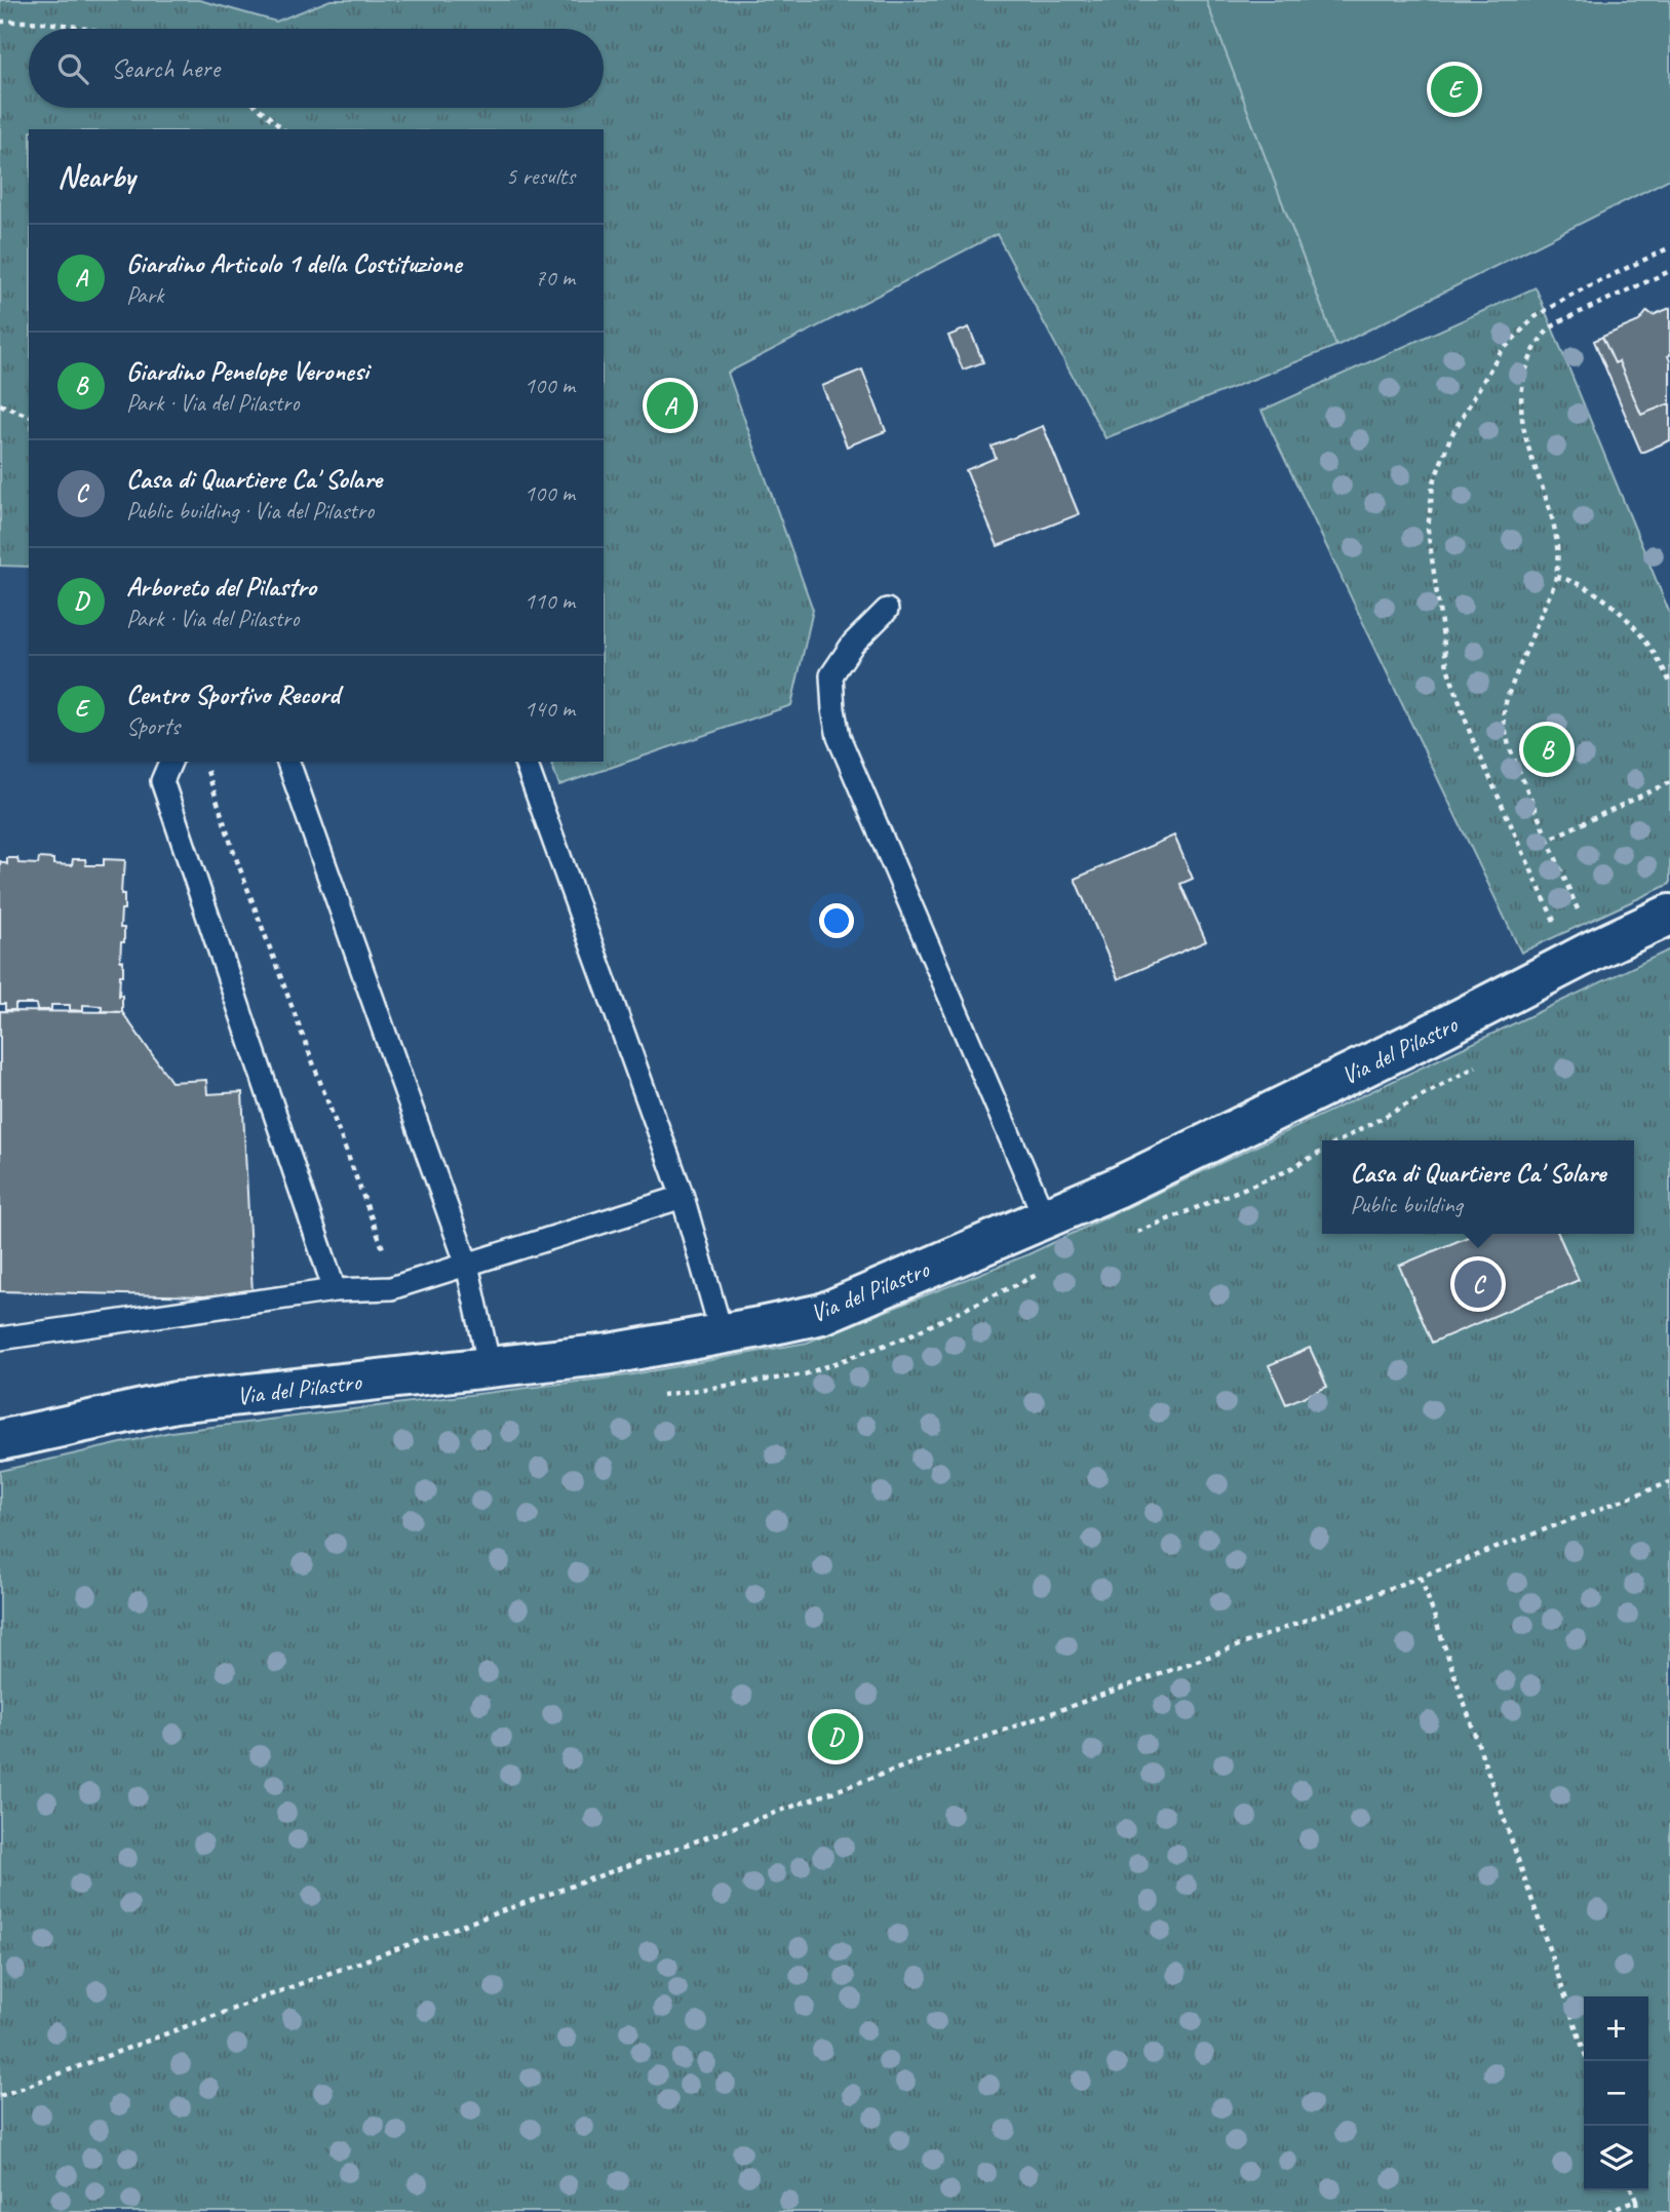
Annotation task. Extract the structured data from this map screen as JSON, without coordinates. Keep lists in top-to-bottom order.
{
  "streets": {
    "street": ["Via del Pilastro"]
  },
  "page": {
    "search": "Search here",
    "pins": [
      "E",
      "A",
      "B",
      "C",
      "D"
    ],
    "heading": ["Nearby", "5 results"],
    "list": [
      {
        "mark": "A",
        "name": "Giardino Articolo 1 della Costituzione",
        "note": "Park",
        "value": "70 m"
      },
      {
        "mark": "B",
        "name": "Giardino Penelope Veronesi",
        "note": "Park · Via del Pilastro",
        "value": "100 m"
      },
      {
        "mark": "C",
        "name": "Casa di Quartiere Ca' Solare",
        "note": "Public building · Via del Pilastro",
        "value": "100 m"
      },
      {
        "mark": "D",
        "name": "Arboreto del Pilastro",
        "note": "Park · Via del Pilastro",
        "value": "110 m"
      },
      {
        "mark": "E",
        "name": "Centro Sportivo Record",
        "note": "Sports",
        "value": "140 m"
      }
    ],
    "popup": ["Casa di Quartiere Ca' Solare", "Public building"],
    "map_buttons": ["+", "−"]
  }
}
